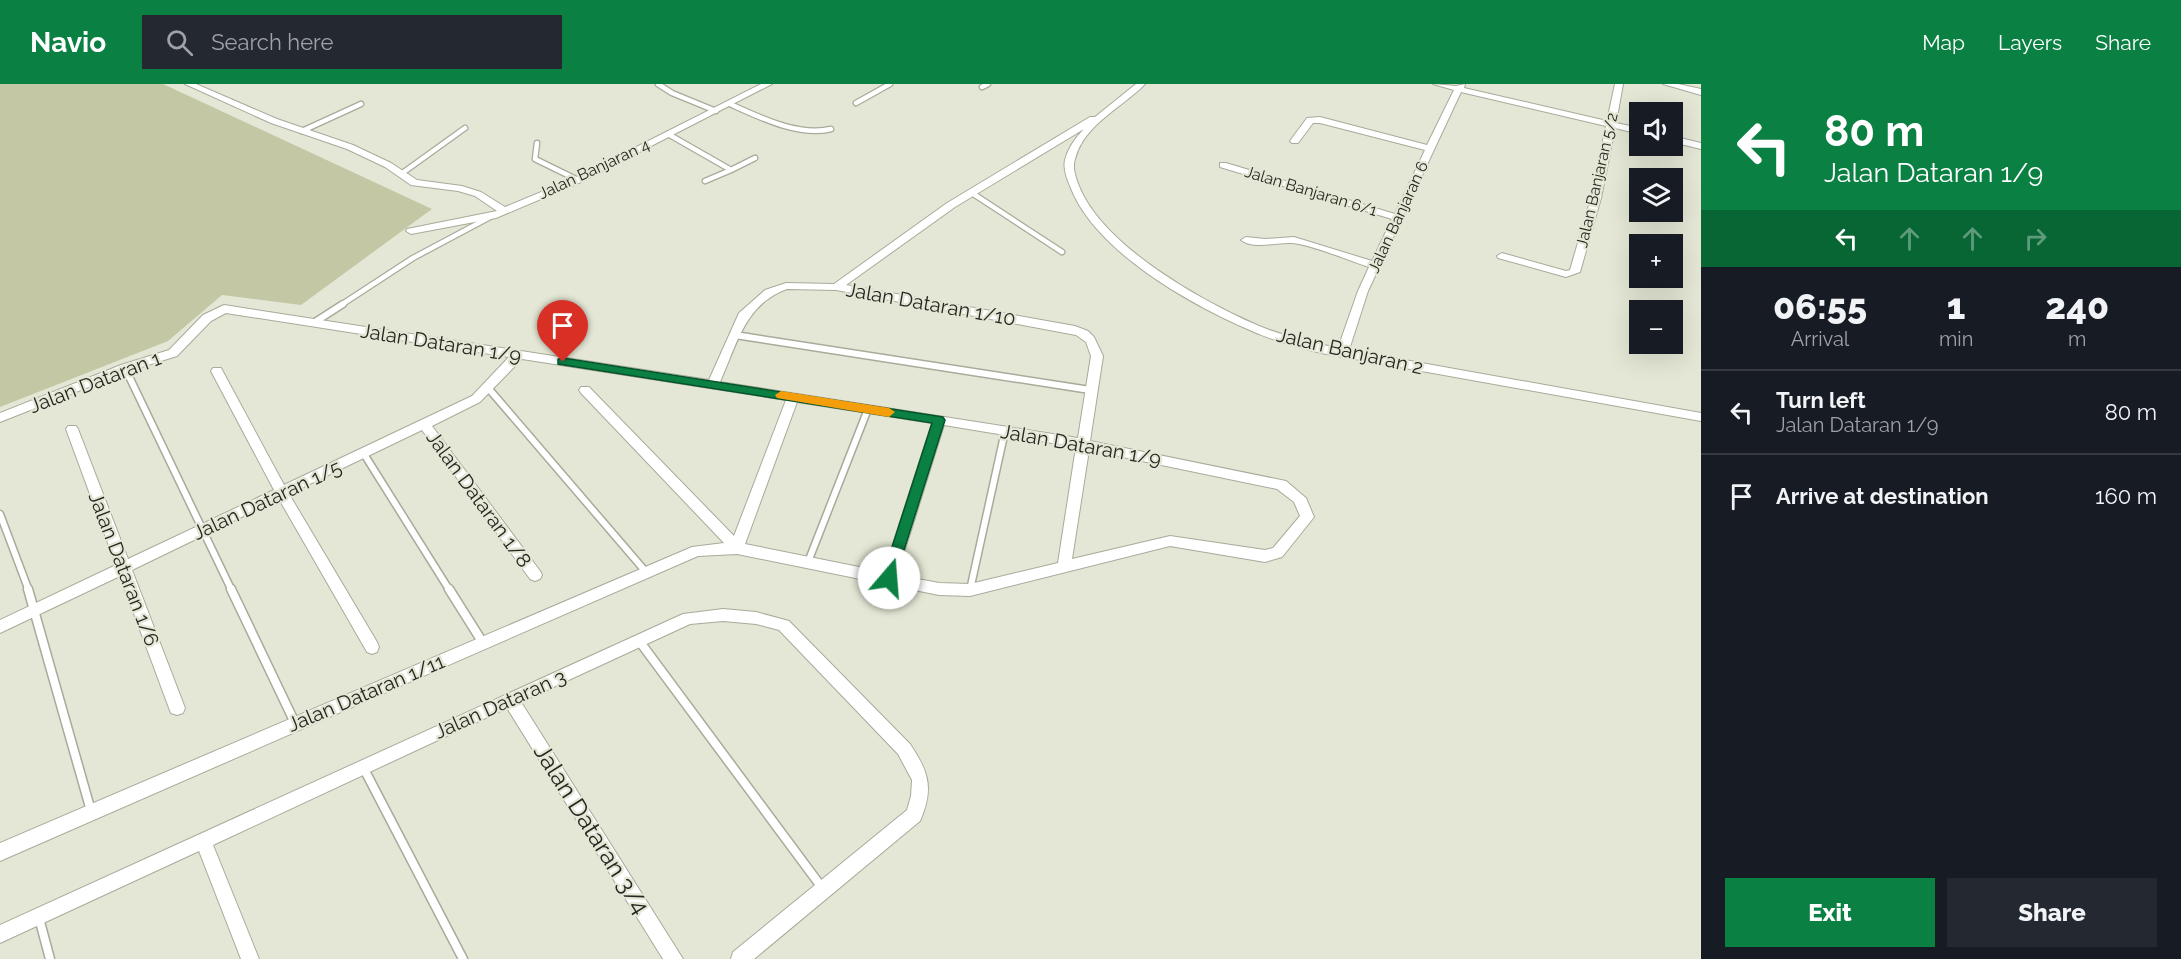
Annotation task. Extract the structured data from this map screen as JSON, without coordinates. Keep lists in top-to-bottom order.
{
  "streets": {
    "street": [
      "Jalan Banjaran 4",
      "Jalan Banjaran 5/2",
      "Jalan Banjaran 6/1",
      "Jalan Banjaran 6",
      "Jalan Dataran 1/10",
      "Jalan Dataran 1/9",
      "Jalan Banjaran 2",
      "Jalan Dataran 1",
      "Jalan Dataran 1/8",
      "Jalan Dataran 1/5",
      "Jalan Dataran 1/6",
      "Jalan Dataran 1/11",
      "Jalan Dataran 3",
      "Jalan Dataran 3/4"
    ]
  },
  "crossings": [
    ["Jalan Banjaran 6/1", "Jalan Banjaran 6"],
    ["Jalan Banjaran 6", "Jalan Banjaran 2"],
    ["Jalan Dataran 1/10", "Jalan Dataran 1/9"],
    ["Jalan Dataran 1/9", "Jalan Dataran 1"],
    ["Jalan Dataran 1/9", "Jalan Dataran 1/5"],
    ["Jalan Dataran 1/9", "Jalan Dataran 1/11"],
    ["Jalan Dataran 1/8", "Jalan Dataran 1/5"],
    ["Jalan Dataran 1/5", "Jalan Dataran 1/6"],
    ["Jalan Dataran 3", "Jalan Dataran 3/4"]
  ],
  "page": {
    "header": "Navio",
    "search": "Search here",
    "nav": ["Map", "Layers", "Share"],
    "turn": ["80 m", "Jalan Dataran 1/9"],
    "map_buttons": ["+", "−"],
    "eta": [
      "06:55",
      "Arrival",
      "1",
      "min",
      "240",
      "m"
    ],
    "list": [
      {
        "name": "Turn left",
        "note": "Jalan Dataran 1/9",
        "value": "80 m"
      },
      {
        "name": "Arrive at destination",
        "value": "160 m"
      }
    ],
    "buttons": ["Exit", "Share"]
  }
}
